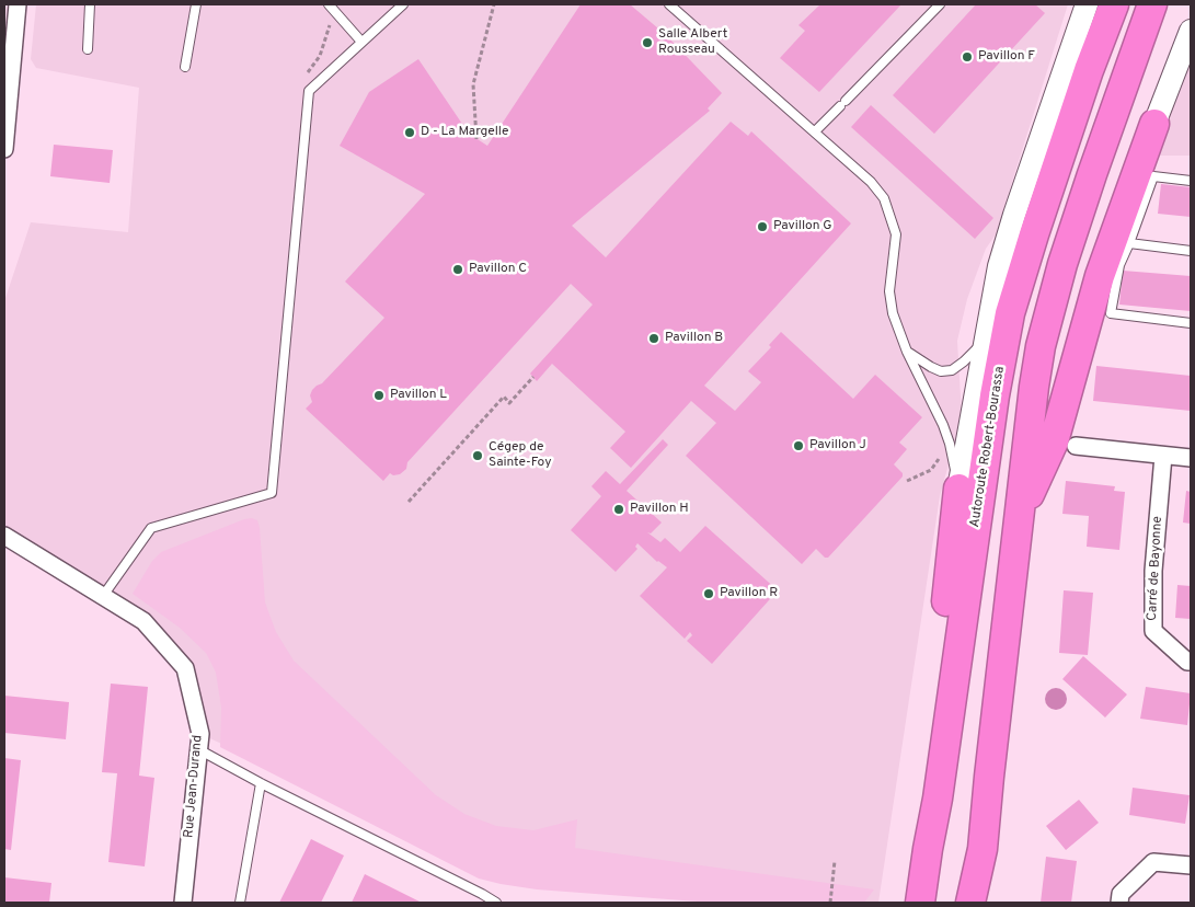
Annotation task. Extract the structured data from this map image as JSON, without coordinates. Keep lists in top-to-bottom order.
{
  "streets": {
    "highway": ["Autoroute Robert-Bourassa"],
    "street": ["Carré de Bayonne", "Rue Jean-Durand"]
  },
  "places": [
    "Salle Albert Rousseau",
    "Pavillon F",
    "D - La Margelle",
    "Pavillon G",
    "Pavillon C",
    "Pavillon B",
    "Pavillon L",
    "Pavillon J",
    "Cégep de Sainte-Foy",
    "Pavillon H",
    "Pavillon R"
  ]
}
